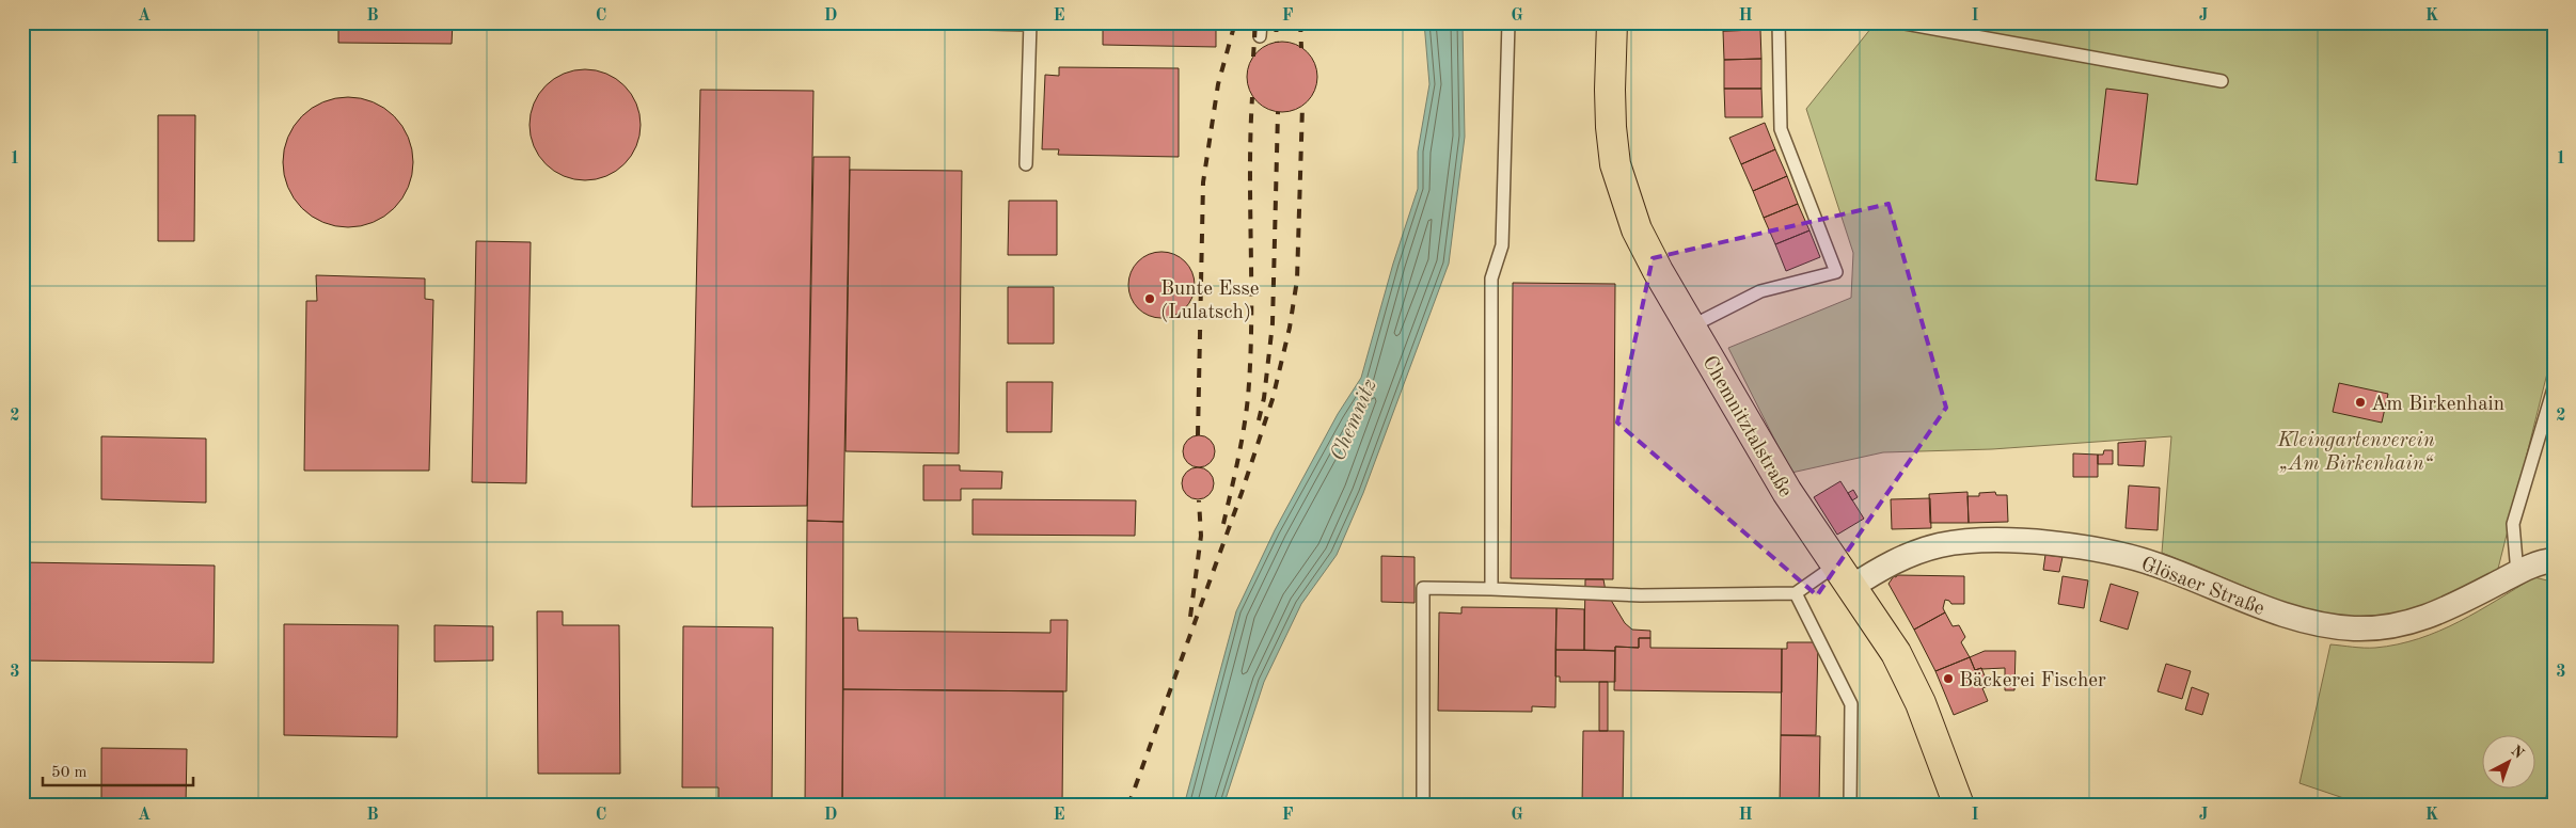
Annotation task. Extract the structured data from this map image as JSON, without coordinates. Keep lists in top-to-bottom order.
{
  "streets": {
    "main road": ["Chemnitztalstraße"],
    "street": ["Glösaer Straße"]
  },
  "crossings": [
    ["Chemnitztalstraße", "Glösaer Straße"]
  ],
  "water": ["Chemnitz"],
  "parks": ["Kleingartenverein „Am Birkenhain“"],
  "places": ["Bunte Esse (Lulatsch)", "Am Birkenhain", "Bäckerei Fischer"],
  "scale_bar": "50 m",
  "north": "top right",
  "grid": {
    "columns": [
      "A",
      "B",
      "C",
      "D",
      "E",
      "F",
      "G",
      "H",
      "I",
      "J",
      "K"
    ],
    "rows": ["1", "2", "3"]
  }
}
